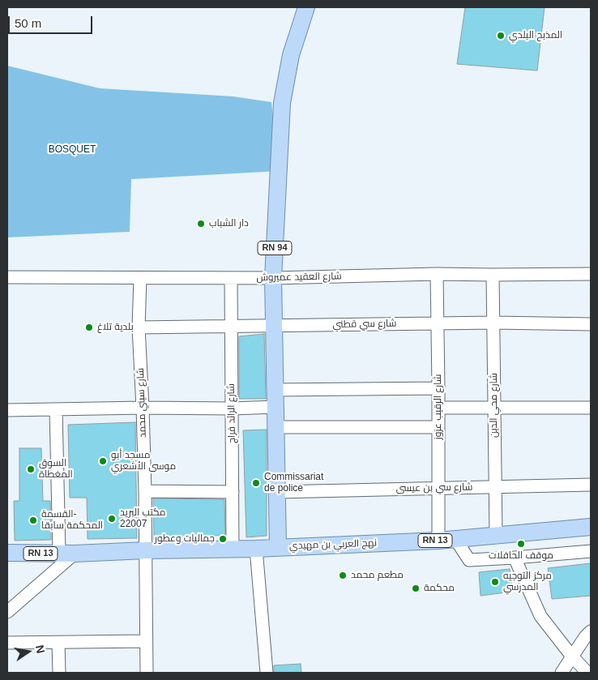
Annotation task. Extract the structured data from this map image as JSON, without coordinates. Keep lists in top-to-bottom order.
{
  "streets": {
    "main road": ["RN 94", "RN 13", "نهج العربي بن مهيدي"],
    "street": [
      "شارع العقيد عميروش",
      "شارع سي قطني",
      "شارع سيني محمد",
      "شارع محي الدين",
      "شارع الرقيب عزوز",
      "شارع الرائد فراج",
      "شارع سي بن عيسى"
    ]
  },
  "crossings": [
    ["RN 94", "شارع العقيد عميروش"],
    ["RN 94", "شارع سي قطني"],
    ["RN 94", "شارع سي بن عيسى"],
    ["RN 94", "نهج العربي بن مهيدي"],
    ["شارع العقيد عميروش", "شارع سيني محمد"],
    ["شارع العقيد عميروش", "شارع محي الدين"],
    ["شارع العقيد عميروش", "شارع الرقيب عزوز"],
    ["شارع العقيد عميروش", "شارع الرائد فراج"],
    ["شارع سي قطني", "شارع سيني محمد"],
    ["شارع سي قطني", "شارع محي الدين"],
    ["شارع سي قطني", "شارع الرقيب عزوز"],
    ["شارع سي قطني", "شارع الرائد فراج"],
    ["شارع سيني محمد", "نهج العربي بن مهيدي"],
    ["شارع محي الدين", "شارع سي بن عيسى"],
    ["شارع محي الدين", "نهج العربي بن مهيدي"],
    ["شارع الرقيب عزوز", "شارع سي بن عيسى"],
    ["شارع الرقيب عزوز", "نهج العربي بن مهيدي"],
    ["شارع الرائد فراج", "نهج العربي بن مهيدي"],
    ["RN 13", "نهج العربي بن مهيدي"]
  ],
  "parks": ["BOSQUET"],
  "places": [
    "المذبح البلدي",
    "دار الشباب",
    "بلدية تلاغ",
    "مسجد أبو موسى الأشعري",
    "السوق المغطاة",
    "Commissariat de police",
    "مكتب البريد 22007",
    "القسمة- المحكمة سابقا",
    "جماليات وعطور",
    "موقف الحافلات",
    "مطعم محمد",
    "مركز التوجيه المدرسي",
    "محكمة"
  ],
  "scale_bar": "50 m",
  "north": "right"
}
